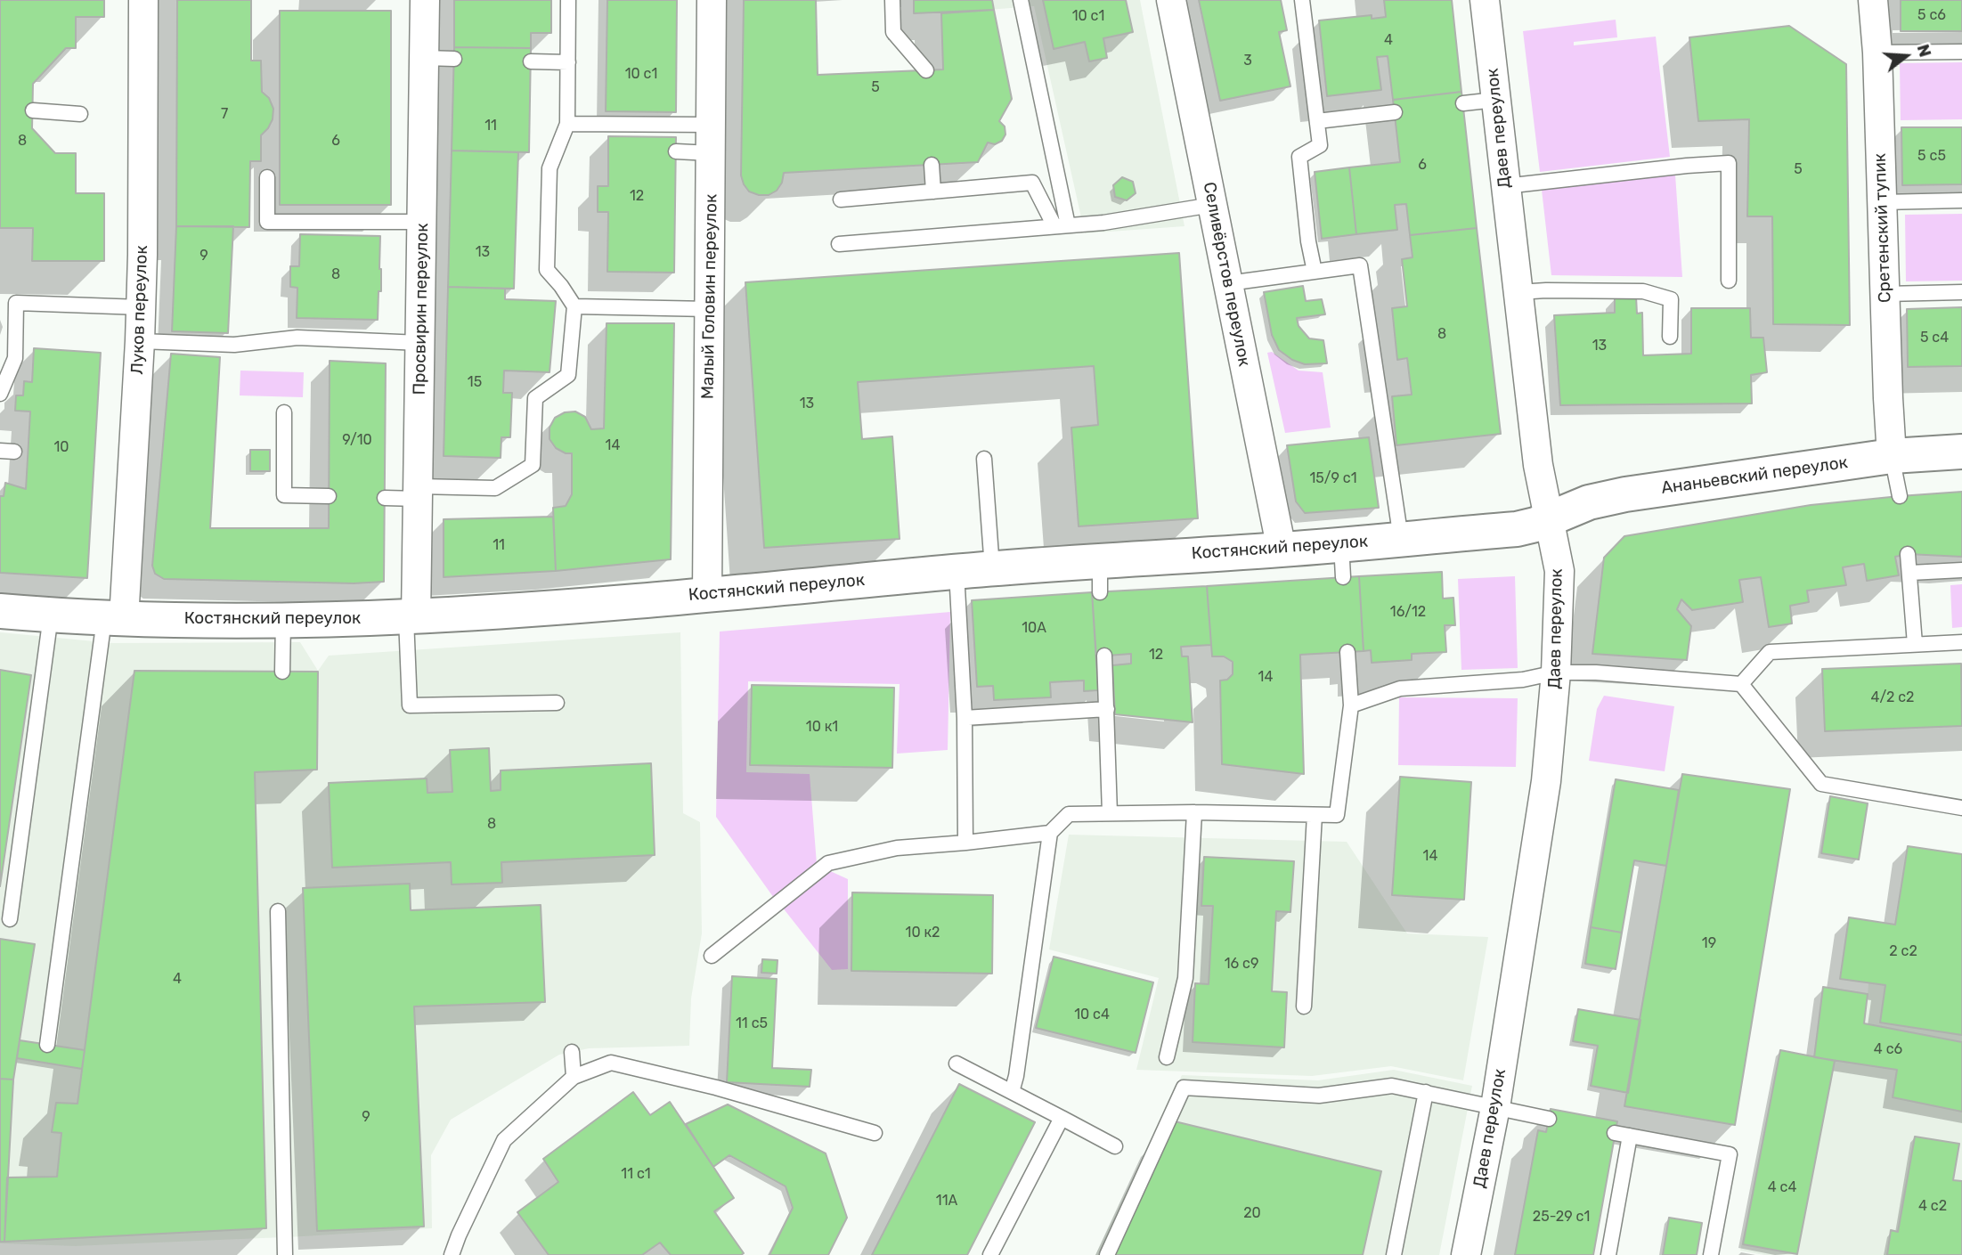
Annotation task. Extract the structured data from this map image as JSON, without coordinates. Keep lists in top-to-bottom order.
{
  "streets": {
    "street": [
      "Даев переулок",
      "Сретенский тупик",
      "Селивёрстов переулок",
      "Малый Головин переулок",
      "Просвирин переулок",
      "Луков переулок",
      "Ананьевский переулок",
      "Костянский переулок"
    ]
  },
  "crossings": [
    ["Даев переулок", "Ананьевский переулок"],
    ["Даев переулок", "Костянский переулок"],
    ["Сретенский тупик", "Ананьевский переулок"],
    ["Селивёрстов переулок", "Костянский переулок"],
    ["Малый Головин переулок", "Костянский переулок"],
    ["Просвирин переулок", "Костянский переулок"],
    ["Луков переулок", "Костянский переулок"],
    ["Ананьевский переулок", "Костянский переулок"]
  ],
  "house_numbers": [
    "5 с6",
    "10 с1",
    "4",
    "3",
    "10 с1",
    "5",
    "7",
    "11",
    "8",
    "6",
    "5 с5",
    "6",
    "5",
    "12",
    "13",
    "9",
    "8",
    "8",
    "5 с4",
    "13",
    "15",
    "13",
    "9/10",
    "14",
    "10",
    "15/9 с1",
    "11",
    "16/12",
    "10А",
    "12",
    "14",
    "4/2 с2",
    "10 к1",
    "8",
    "14",
    "10 к2",
    "19",
    "2 с2",
    "16 с9",
    "4",
    "10 с4",
    "11 с5",
    "4 с6",
    "9",
    "11 с1",
    "4 с4",
    "11А",
    "4 с2",
    "20",
    "25-29 с1"
  ],
  "north": "right"
}
